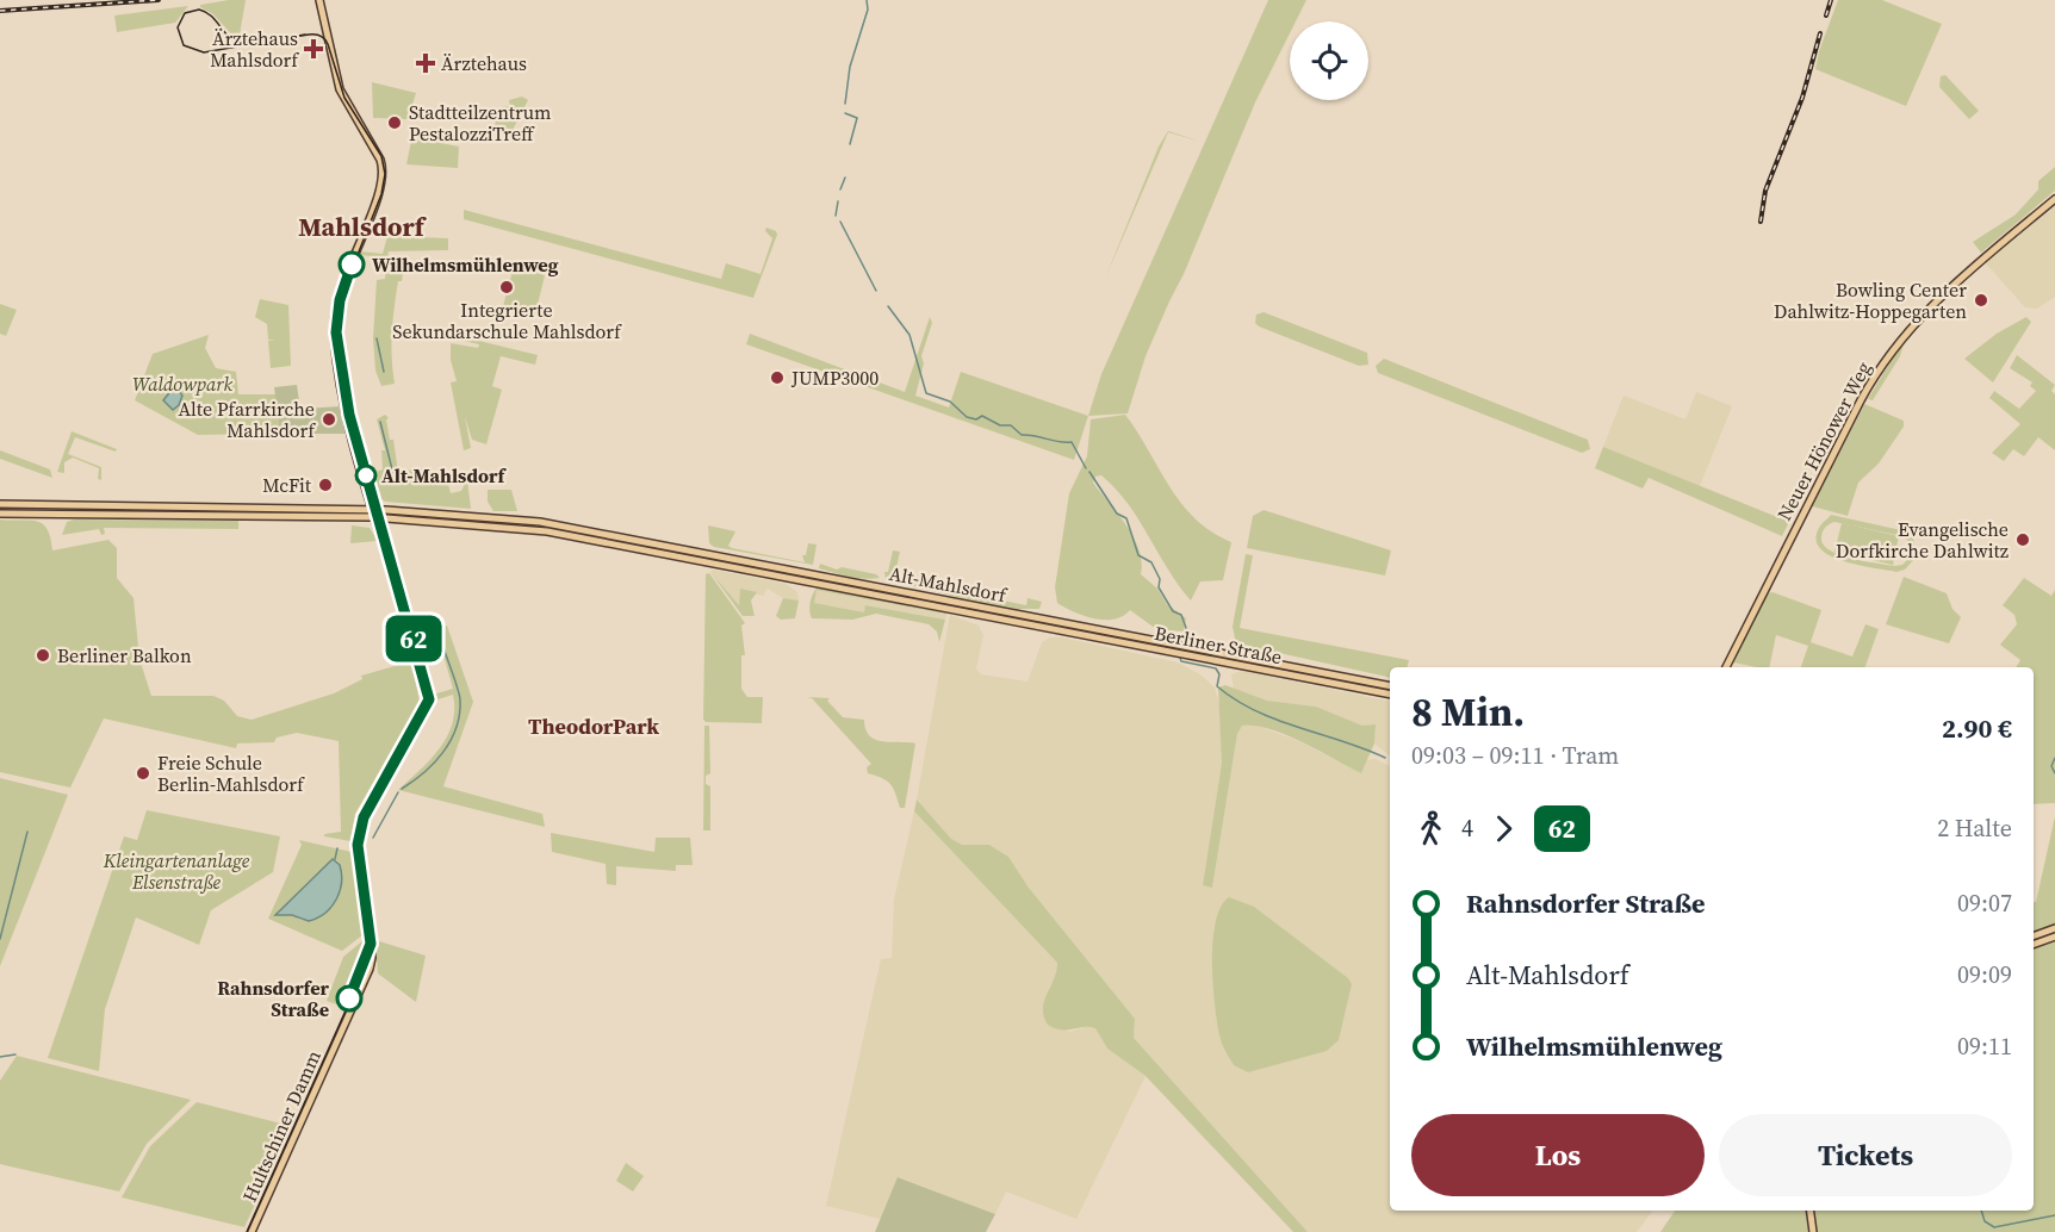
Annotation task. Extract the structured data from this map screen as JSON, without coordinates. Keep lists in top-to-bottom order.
{
  "streets": {
    "main road": [
      "Neuer Hönower Weg",
      "Alt-Mahlsdorf",
      "Berliner Straße",
      "Hultschiner Damm"
    ]
  },
  "crossings": [
    ["Alt-Mahlsdorf", "Berliner Straße"],
    ["Alt-Mahlsdorf", "Hultschiner Damm"]
  ],
  "districts": ["Mahlsdorf", "TheodorPark"],
  "parks": ["Waldowpark", "Kleingartenanlage Elsenstraße"],
  "places": {
    "health": ["Ärztehaus Mahlsdorf", "Ärztehaus"],
    "other": [
      "Stadtteilzentrum PestalozziTreff",
      "Wilhelmsmühlenweg",
      "Integrierte Sekundarschule Mahlsdorf",
      "Bowling Center Dahlwitz-Hoppegarten",
      "JUMP3000",
      "Alte Pfarrkirche Mahlsdorf",
      "Alt-Mahlsdorf",
      "McFit",
      "Evangelische Dorfkirche Dahlwitz",
      "Berliner Balkon",
      "Freie Schule Berlin-Mahlsdorf",
      "Rahnsdorfer Straße"
    ]
  },
  "lines": ["tram line 62"],
  "page": {
    "on_map": "62",
    "heading": ["8 Min.", "09:03 – 09:11 · Tram", "2.90 €"],
    "legs": ["4", "62", "2 Halte"],
    "list": [
      {
        "name": "Rahnsdorfer Straße",
        "value": "09:07"
      },
      {
        "name": "Alt-Mahlsdorf",
        "value": "09:09"
      },
      {
        "name": "Wilhelmsmühlenweg",
        "value": "09:11"
      }
    ],
    "buttons": ["Los", "Tickets"]
  }
}
